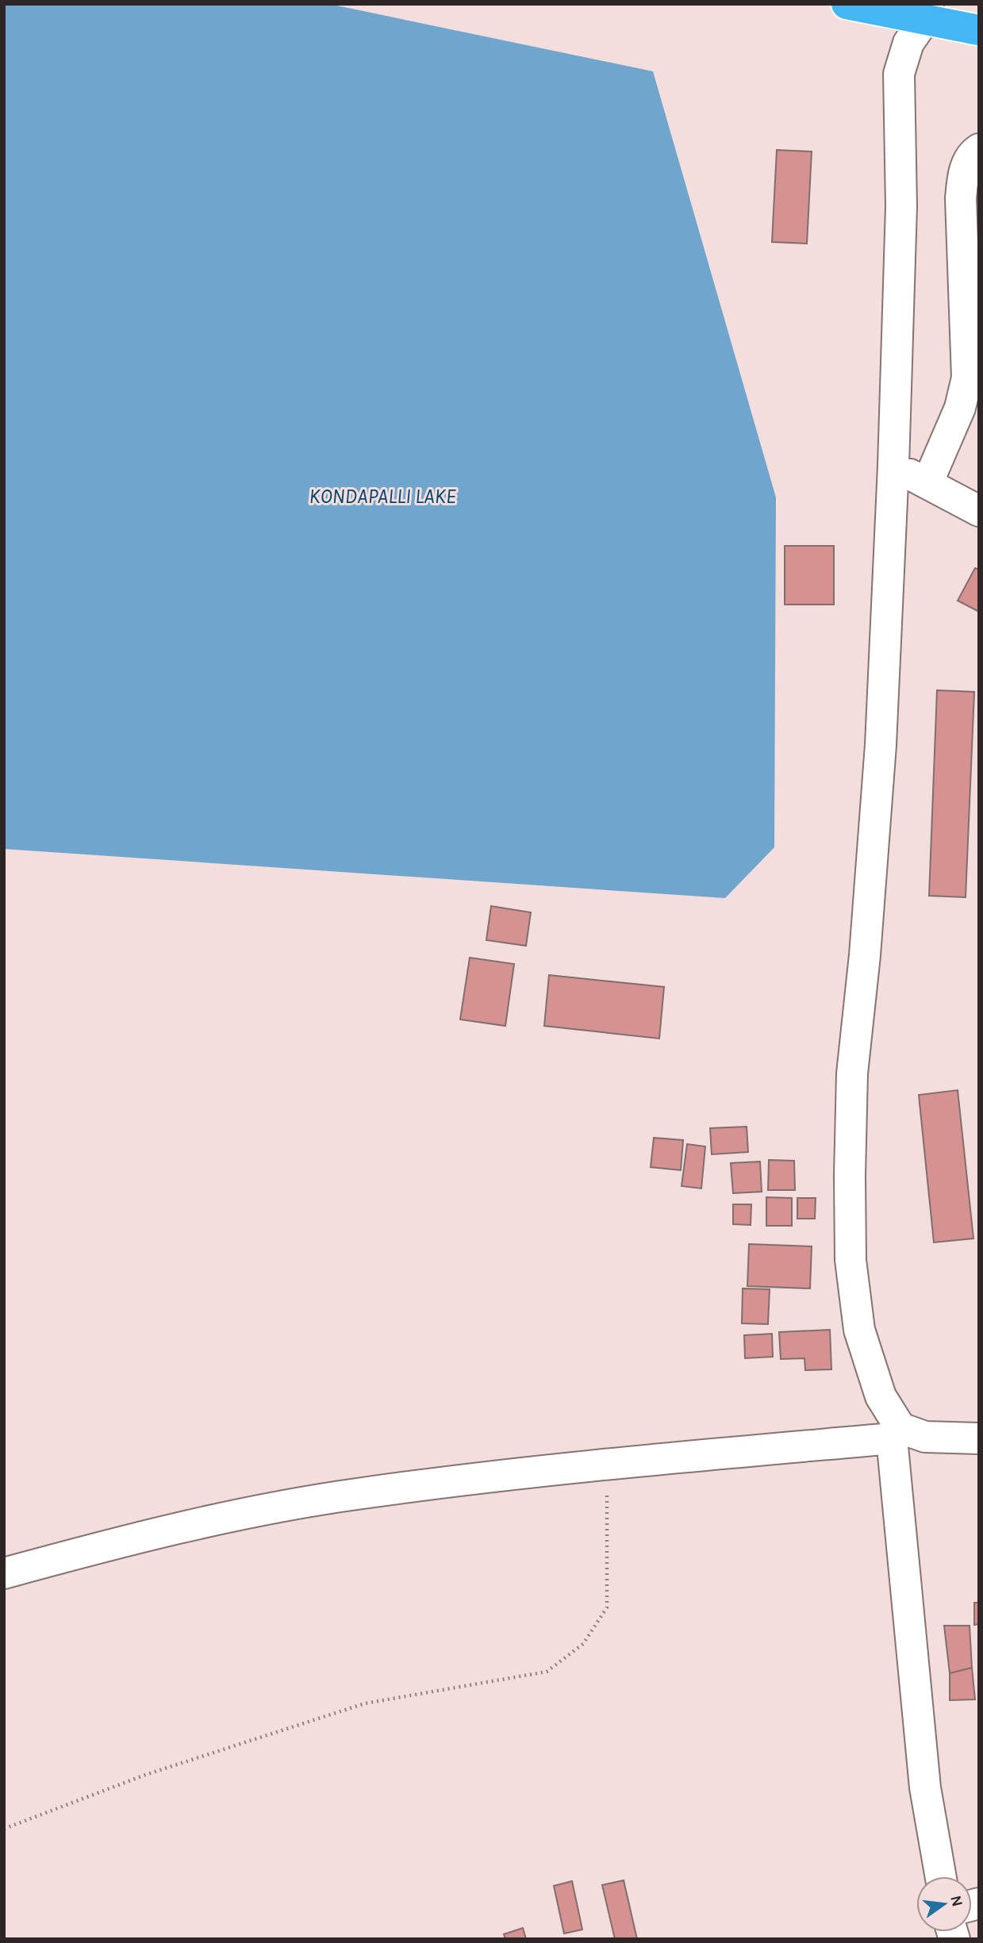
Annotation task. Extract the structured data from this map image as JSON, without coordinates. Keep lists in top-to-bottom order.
{
  "water": ["KONDAPALLI LAKE"],
  "north": "right"
}
